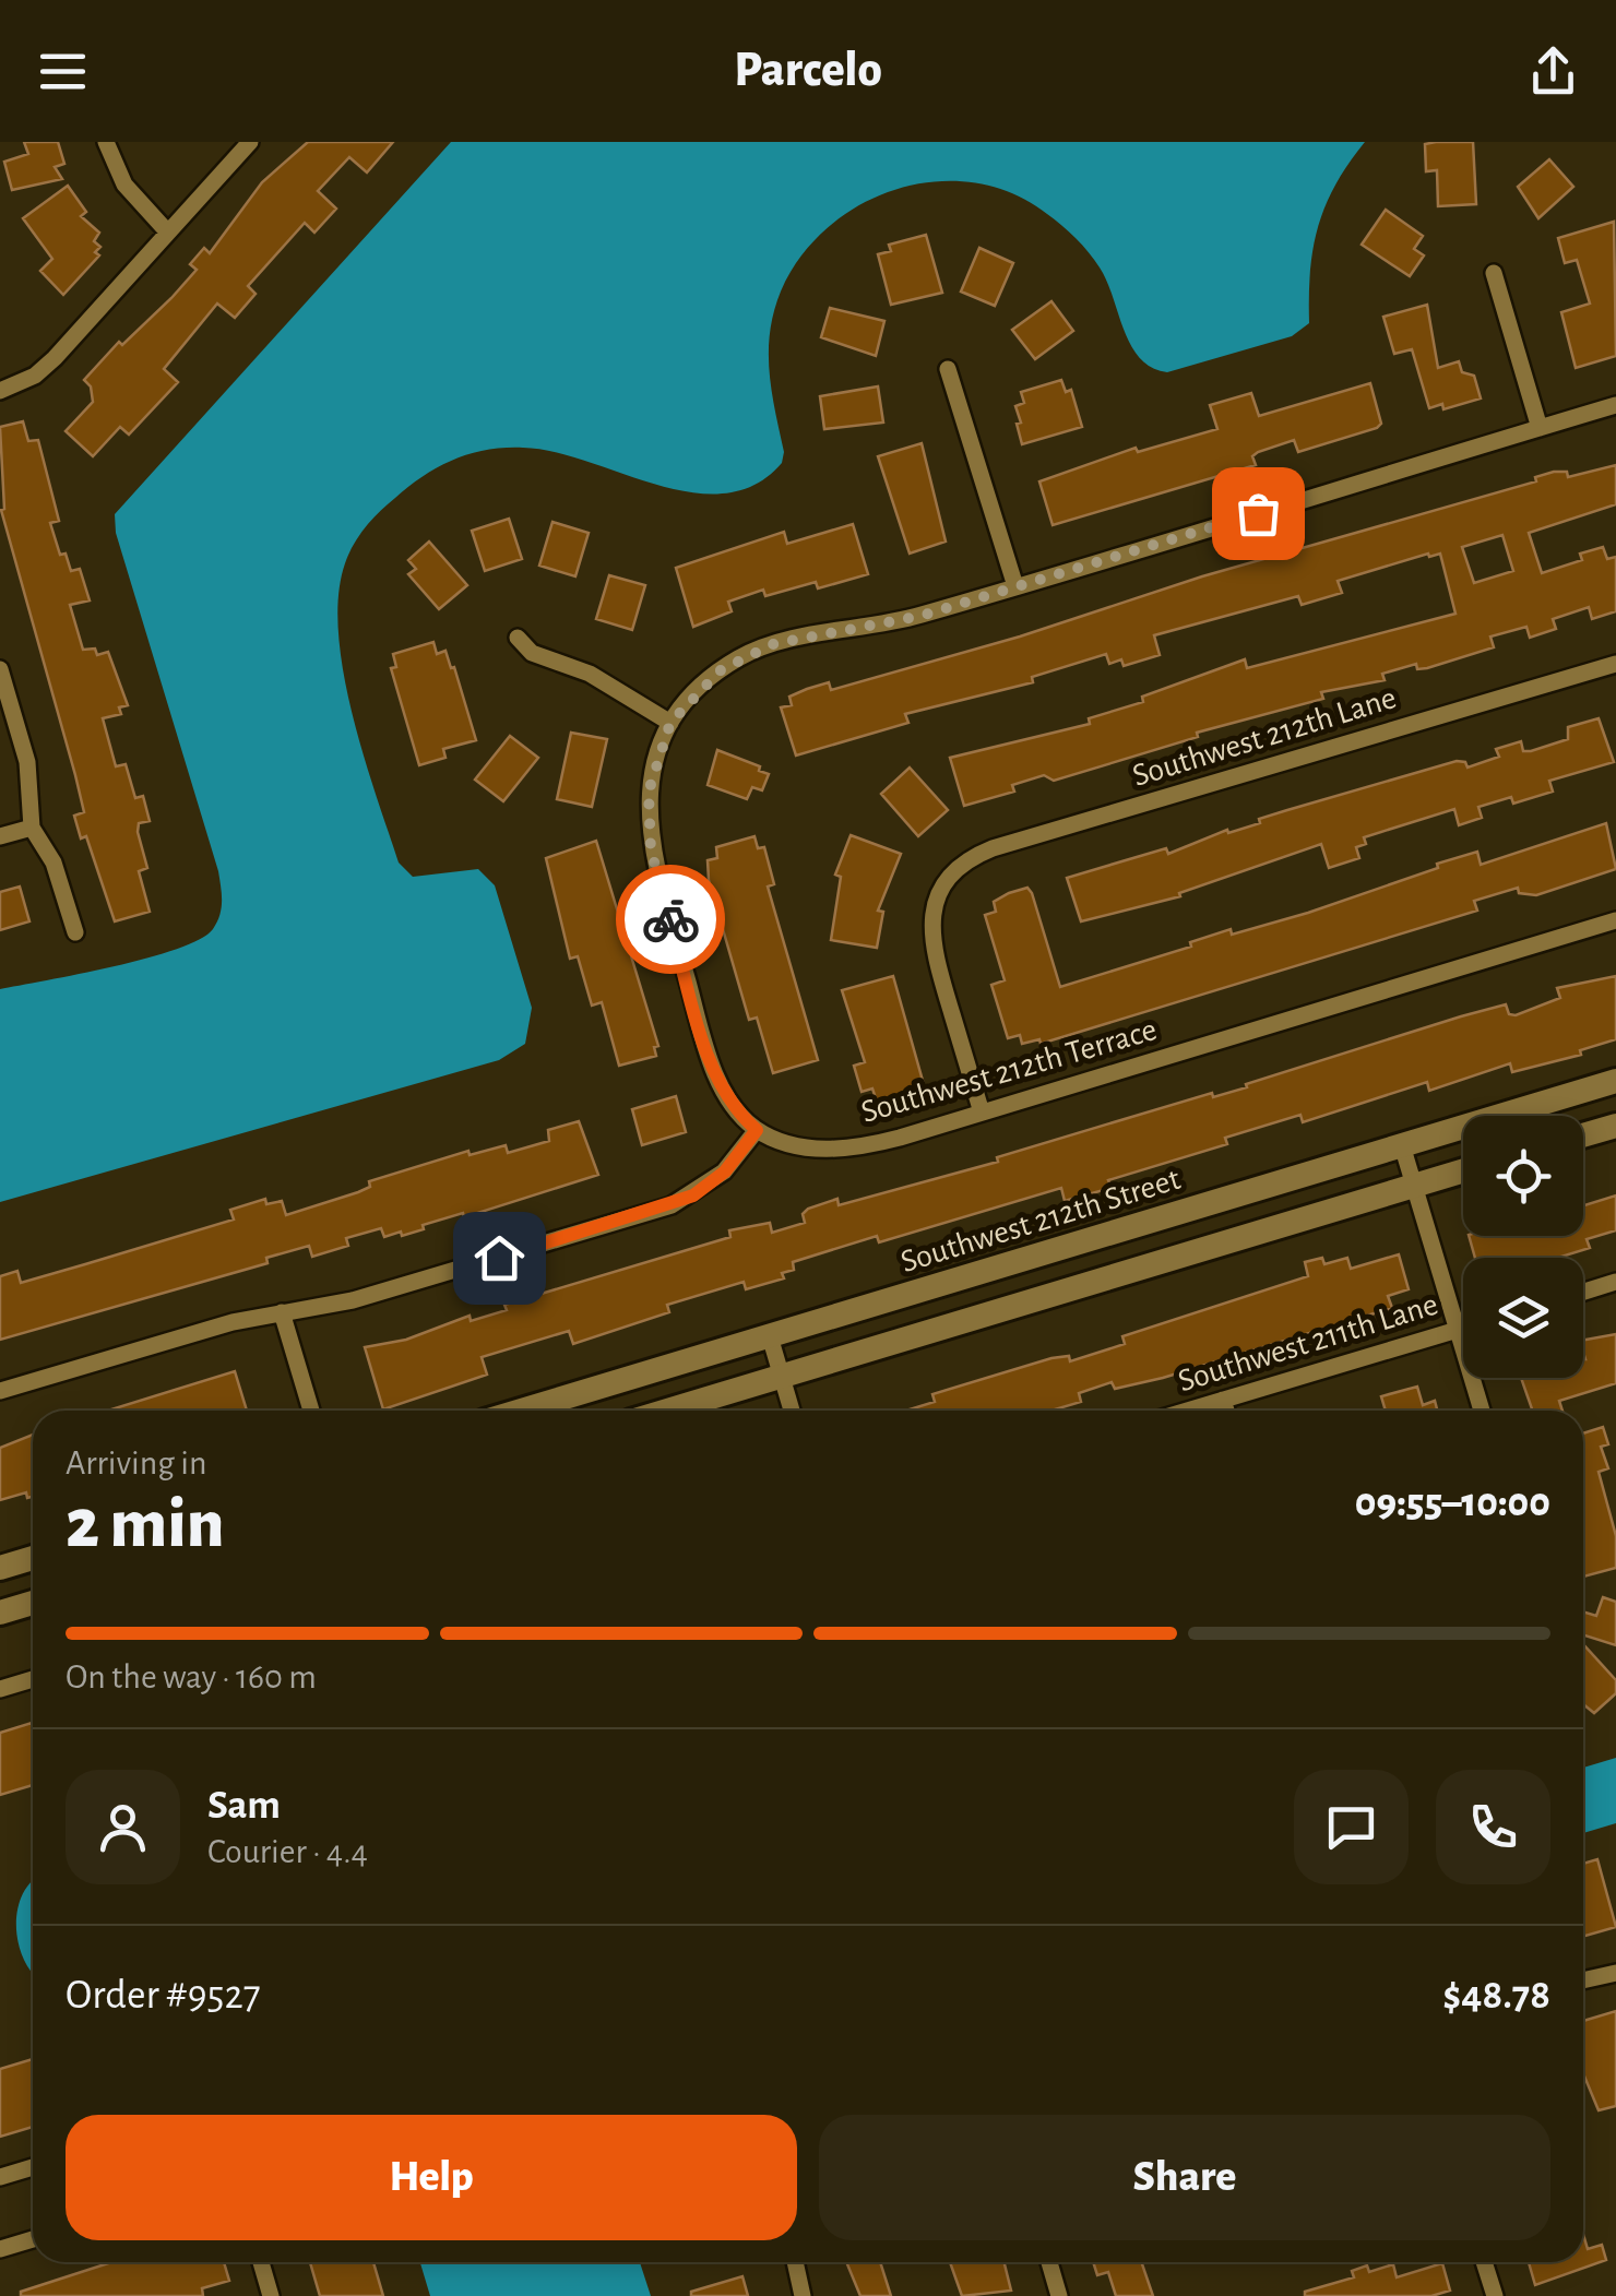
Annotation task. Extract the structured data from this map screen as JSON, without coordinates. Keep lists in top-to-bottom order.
{
  "streets": {
    "street": [
      "Southwest 212th Lane",
      "Southwest 212th Terrace",
      "Southwest 212th Street",
      "Southwest 211th Lane"
    ]
  },
  "crossings": [
    ["Southwest 212th Lane", "Southwest 212th Terrace"]
  ],
  "page": {
    "header": "Parcelo",
    "heading": ["2 min", "Arriving in", "09:55–10:00"],
    "panel": [
      "Sam",
      "Courier · 4.4",
      "Order #9527",
      "$48.78"
    ],
    "bar": "On the way · 160 m",
    "buttons": ["Help", "Share"]
  }
}
